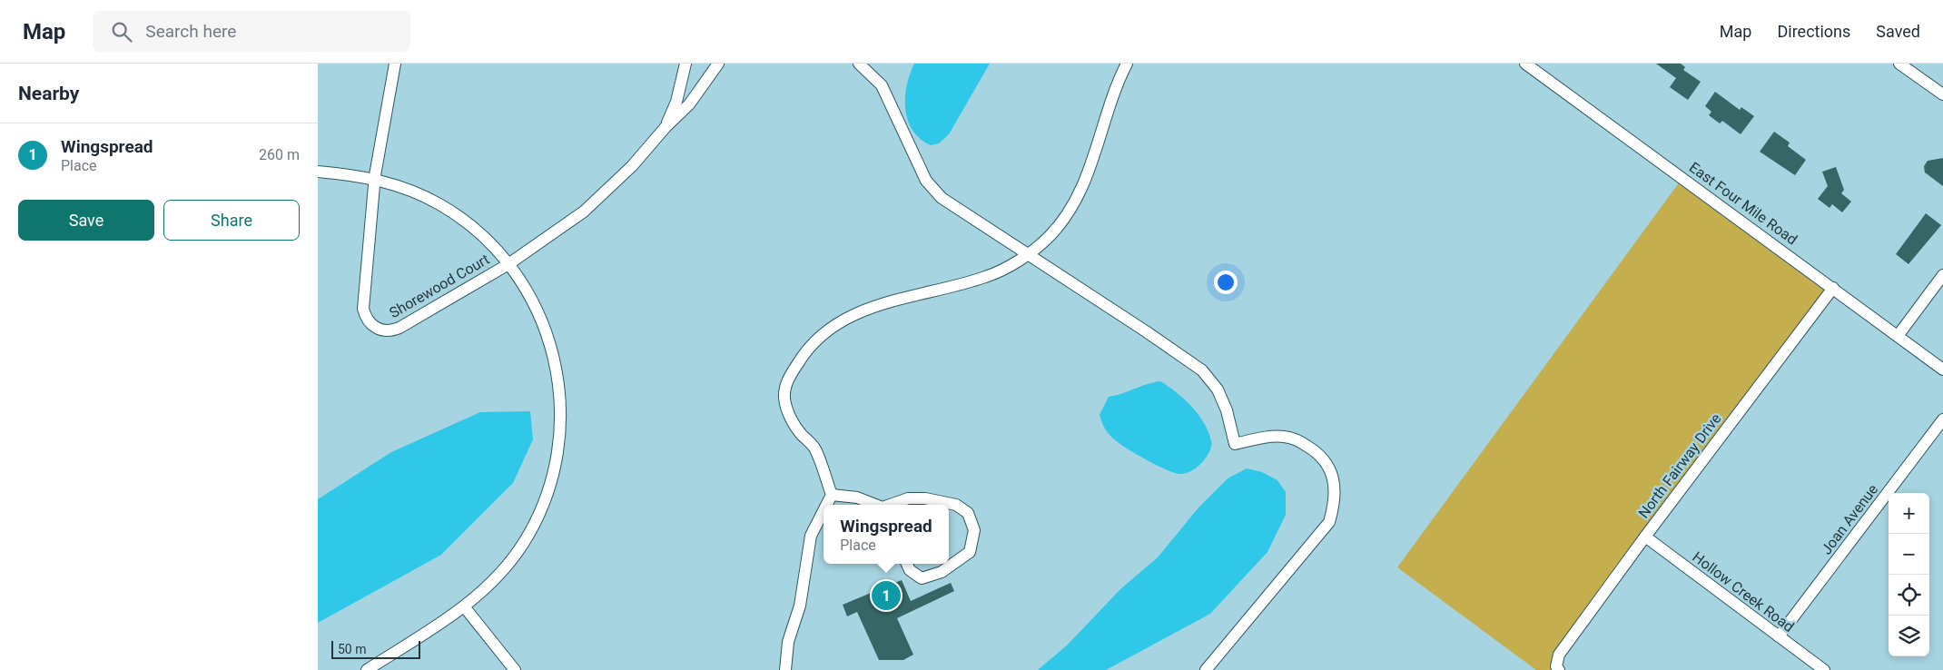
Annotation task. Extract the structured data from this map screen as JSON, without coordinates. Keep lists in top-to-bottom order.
{
  "streets": {
    "street": [
      "East Four Mile Road",
      "Shorewood Court",
      "North Fairway Drive",
      "Joan Avenue",
      "Hollow Creek Road"
    ]
  },
  "crossings": [
    ["East Four Mile Road", "North Fairway Drive"],
    ["North Fairway Drive", "Hollow Creek Road"],
    ["Joan Avenue", "Hollow Creek Road"]
  ],
  "scale_bar": "50 m",
  "page": {
    "header": "Map",
    "search": "Search here",
    "nav": ["Map", "Directions", "Saved"],
    "heading": "Nearby",
    "list": [
      {
        "mark": "1",
        "name": "Wingspread",
        "note": "Place",
        "value": "260 m"
      }
    ],
    "buttons": ["Save", "Share"],
    "map_buttons": ["+", "−"],
    "popup": ["Wingspread", "Place"],
    "pins": "1",
    "scale": "50 m"
  }
}
